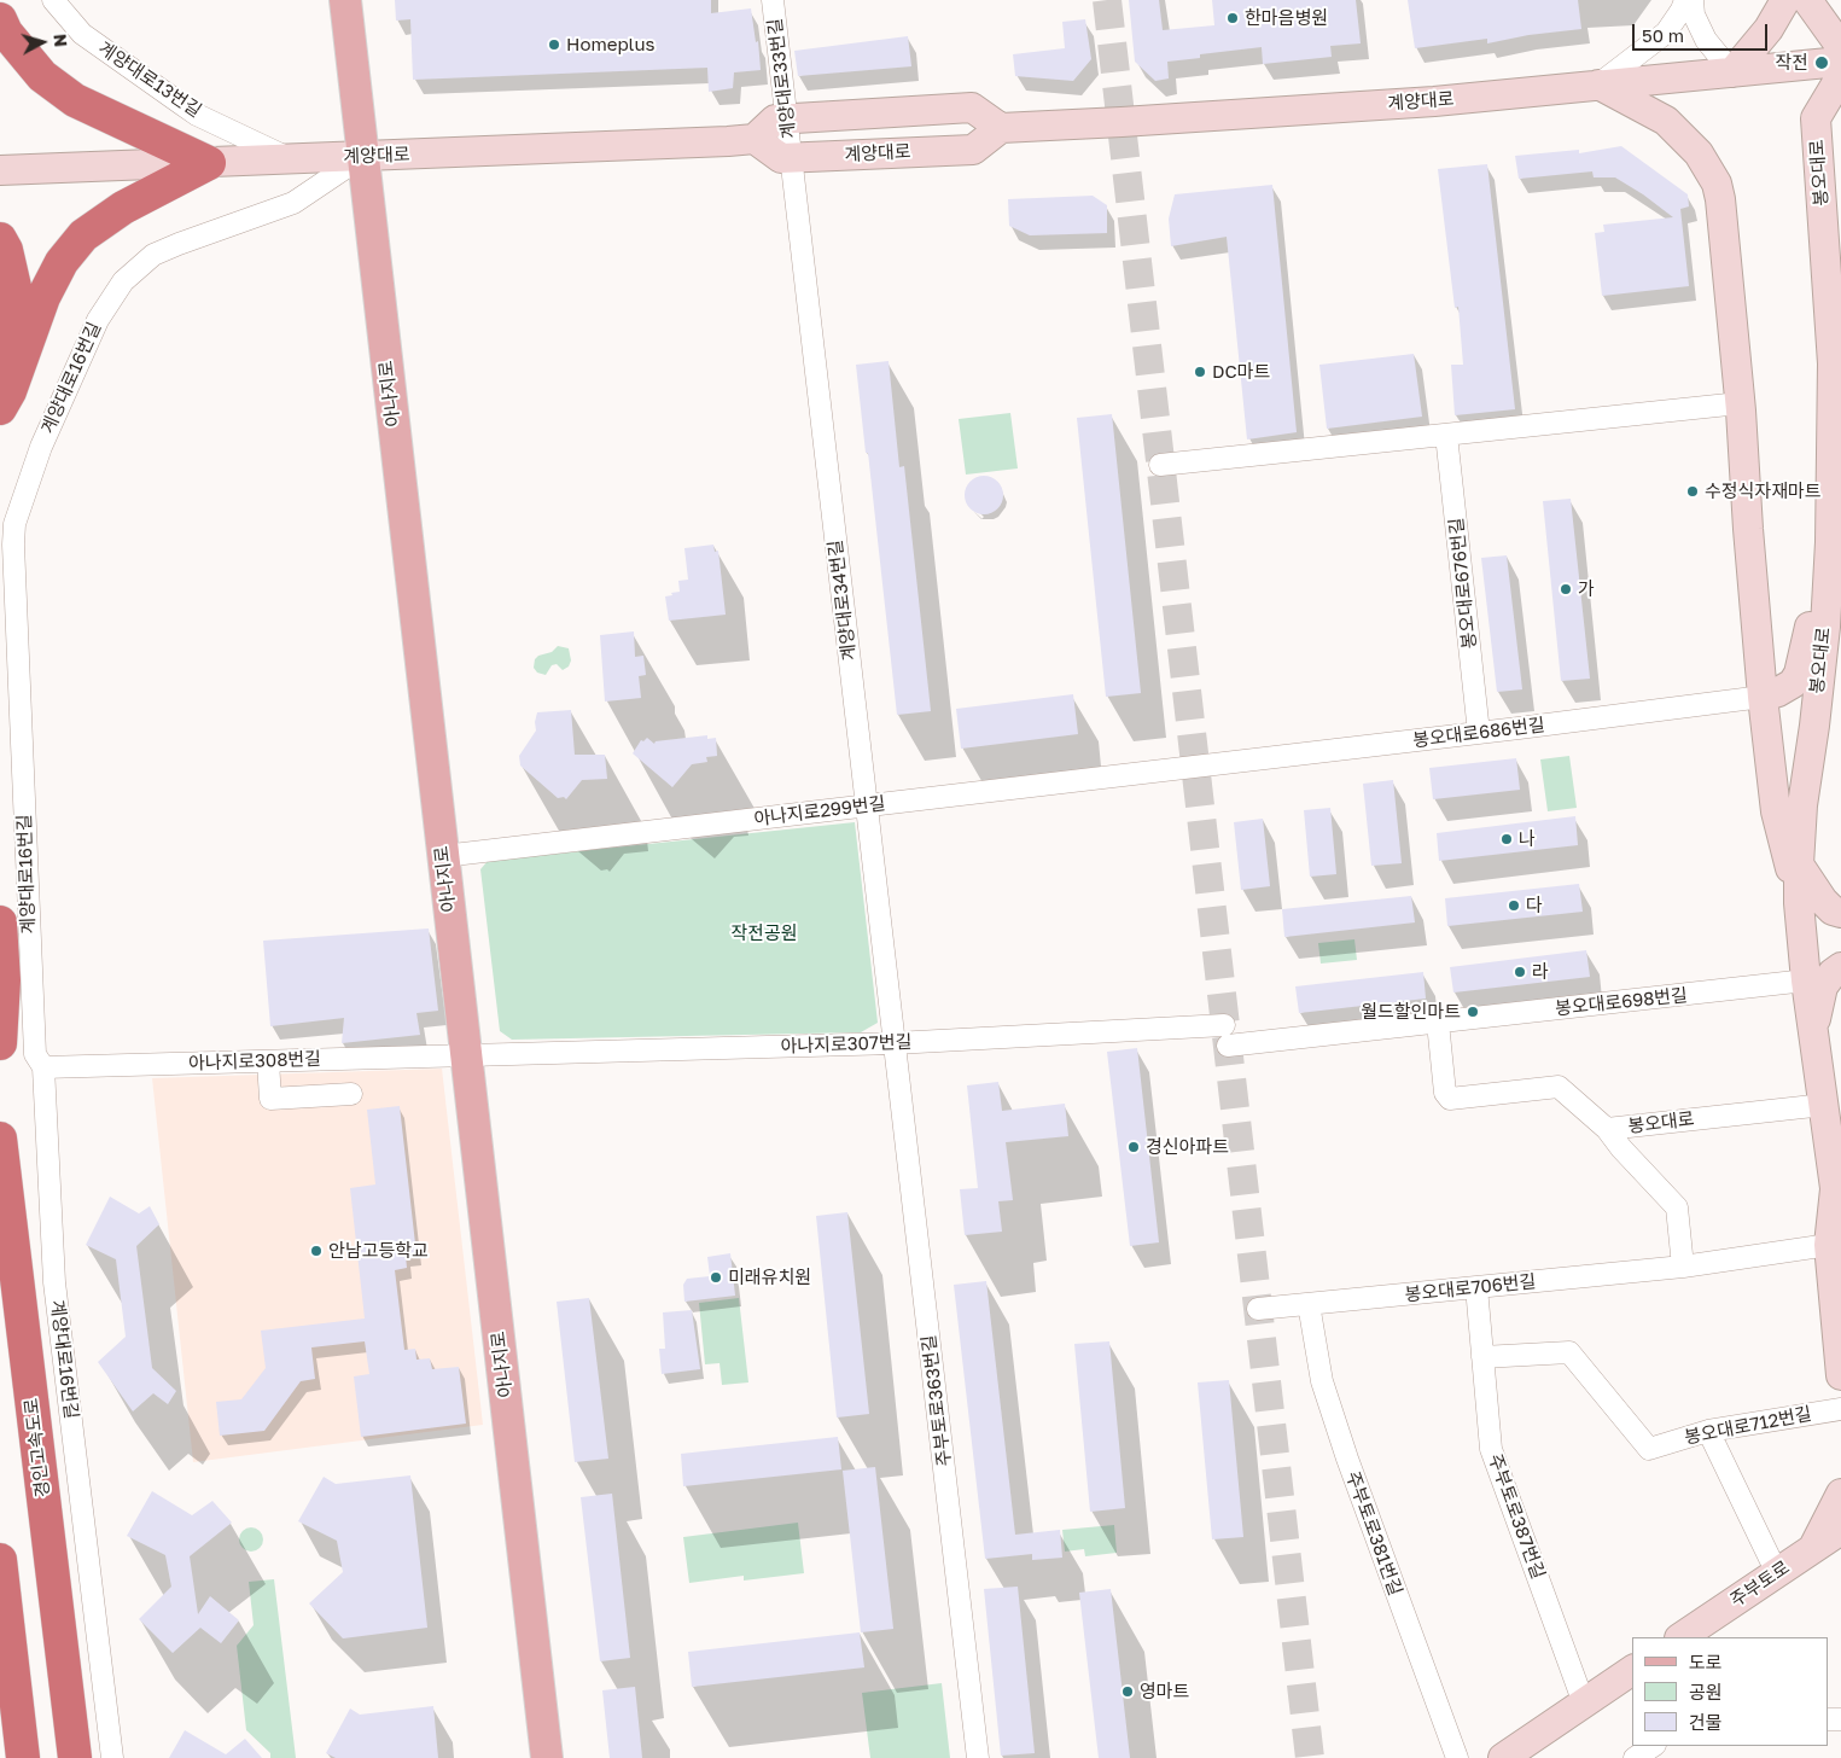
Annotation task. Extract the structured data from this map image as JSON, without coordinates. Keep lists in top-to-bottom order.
{
  "streets": {
    "highway": ["경인고속도로"],
    "main road": [
      "계양대로",
      "봉오대로",
      "아나지로",
      "주부토로"
    ],
    "street": [
      "계양대로33번길",
      "계양대로13번길",
      "계양대로16번길",
      "봉오대로676번길",
      "계양대로34번길",
      "봉오대로686번길",
      "아나지로299번길",
      "봉오대로698번길",
      "아나지로307번길",
      "아나지로308번길",
      "봉오대로706번길",
      "주부토로363번길",
      "봉오대로712번길",
      "주부토로387번길",
      "주부토로381번길"
    ]
  },
  "crossings": [
    ["계양대로33번길", "계양대로"],
    ["계양대로33번길", "계양대로34번길"],
    ["계양대로13번길", "계양대로"],
    ["계양대로", "계양대로16번길"],
    ["계양대로", "아나지로"],
    ["계양대로", "계양대로34번길"],
    ["봉오대로", "봉오대로698번길"],
    ["봉오대로", "봉오대로706번길"],
    ["계양대로16번길", "아나지로"],
    ["계양대로16번길", "아나지로308번길"],
    ["아나지로", "아나지로299번길"],
    ["아나지로", "아나지로307번길"],
    ["아나지로", "아나지로308번길"],
    ["봉오대로676번길", "봉오대로686번길"],
    ["계양대로34번길", "아나지로299번길"],
    ["계양대로34번길", "아나지로307번길"],
    ["계양대로34번길", "주부토로363번길"],
    ["봉오대로686번길", "아나지로299번길"],
    ["봉오대로698번길", "아나지로307번길"],
    ["아나지로307번길", "아나지로308번길"],
    ["아나지로307번길", "주부토로363번길"],
    ["봉오대로706번길", "주부토로387번길"],
    ["봉오대로706번길", "주부토로381번길"],
    ["봉오대로712번길", "주부토로387번길"]
  ],
  "parks": ["작전공원"],
  "places": [
    "한마음병원",
    "Homeplus",
    "작전",
    "DC마트",
    "수정식자재마트",
    "가",
    "나",
    "다",
    "라",
    "월드할인마트",
    "경신아파트",
    "안남고등학교",
    "미래유치원",
    "영마트"
  ],
  "legend": ["도로", "공원", "건물"],
  "scale_bar": "50 m",
  "north": "right"
}
